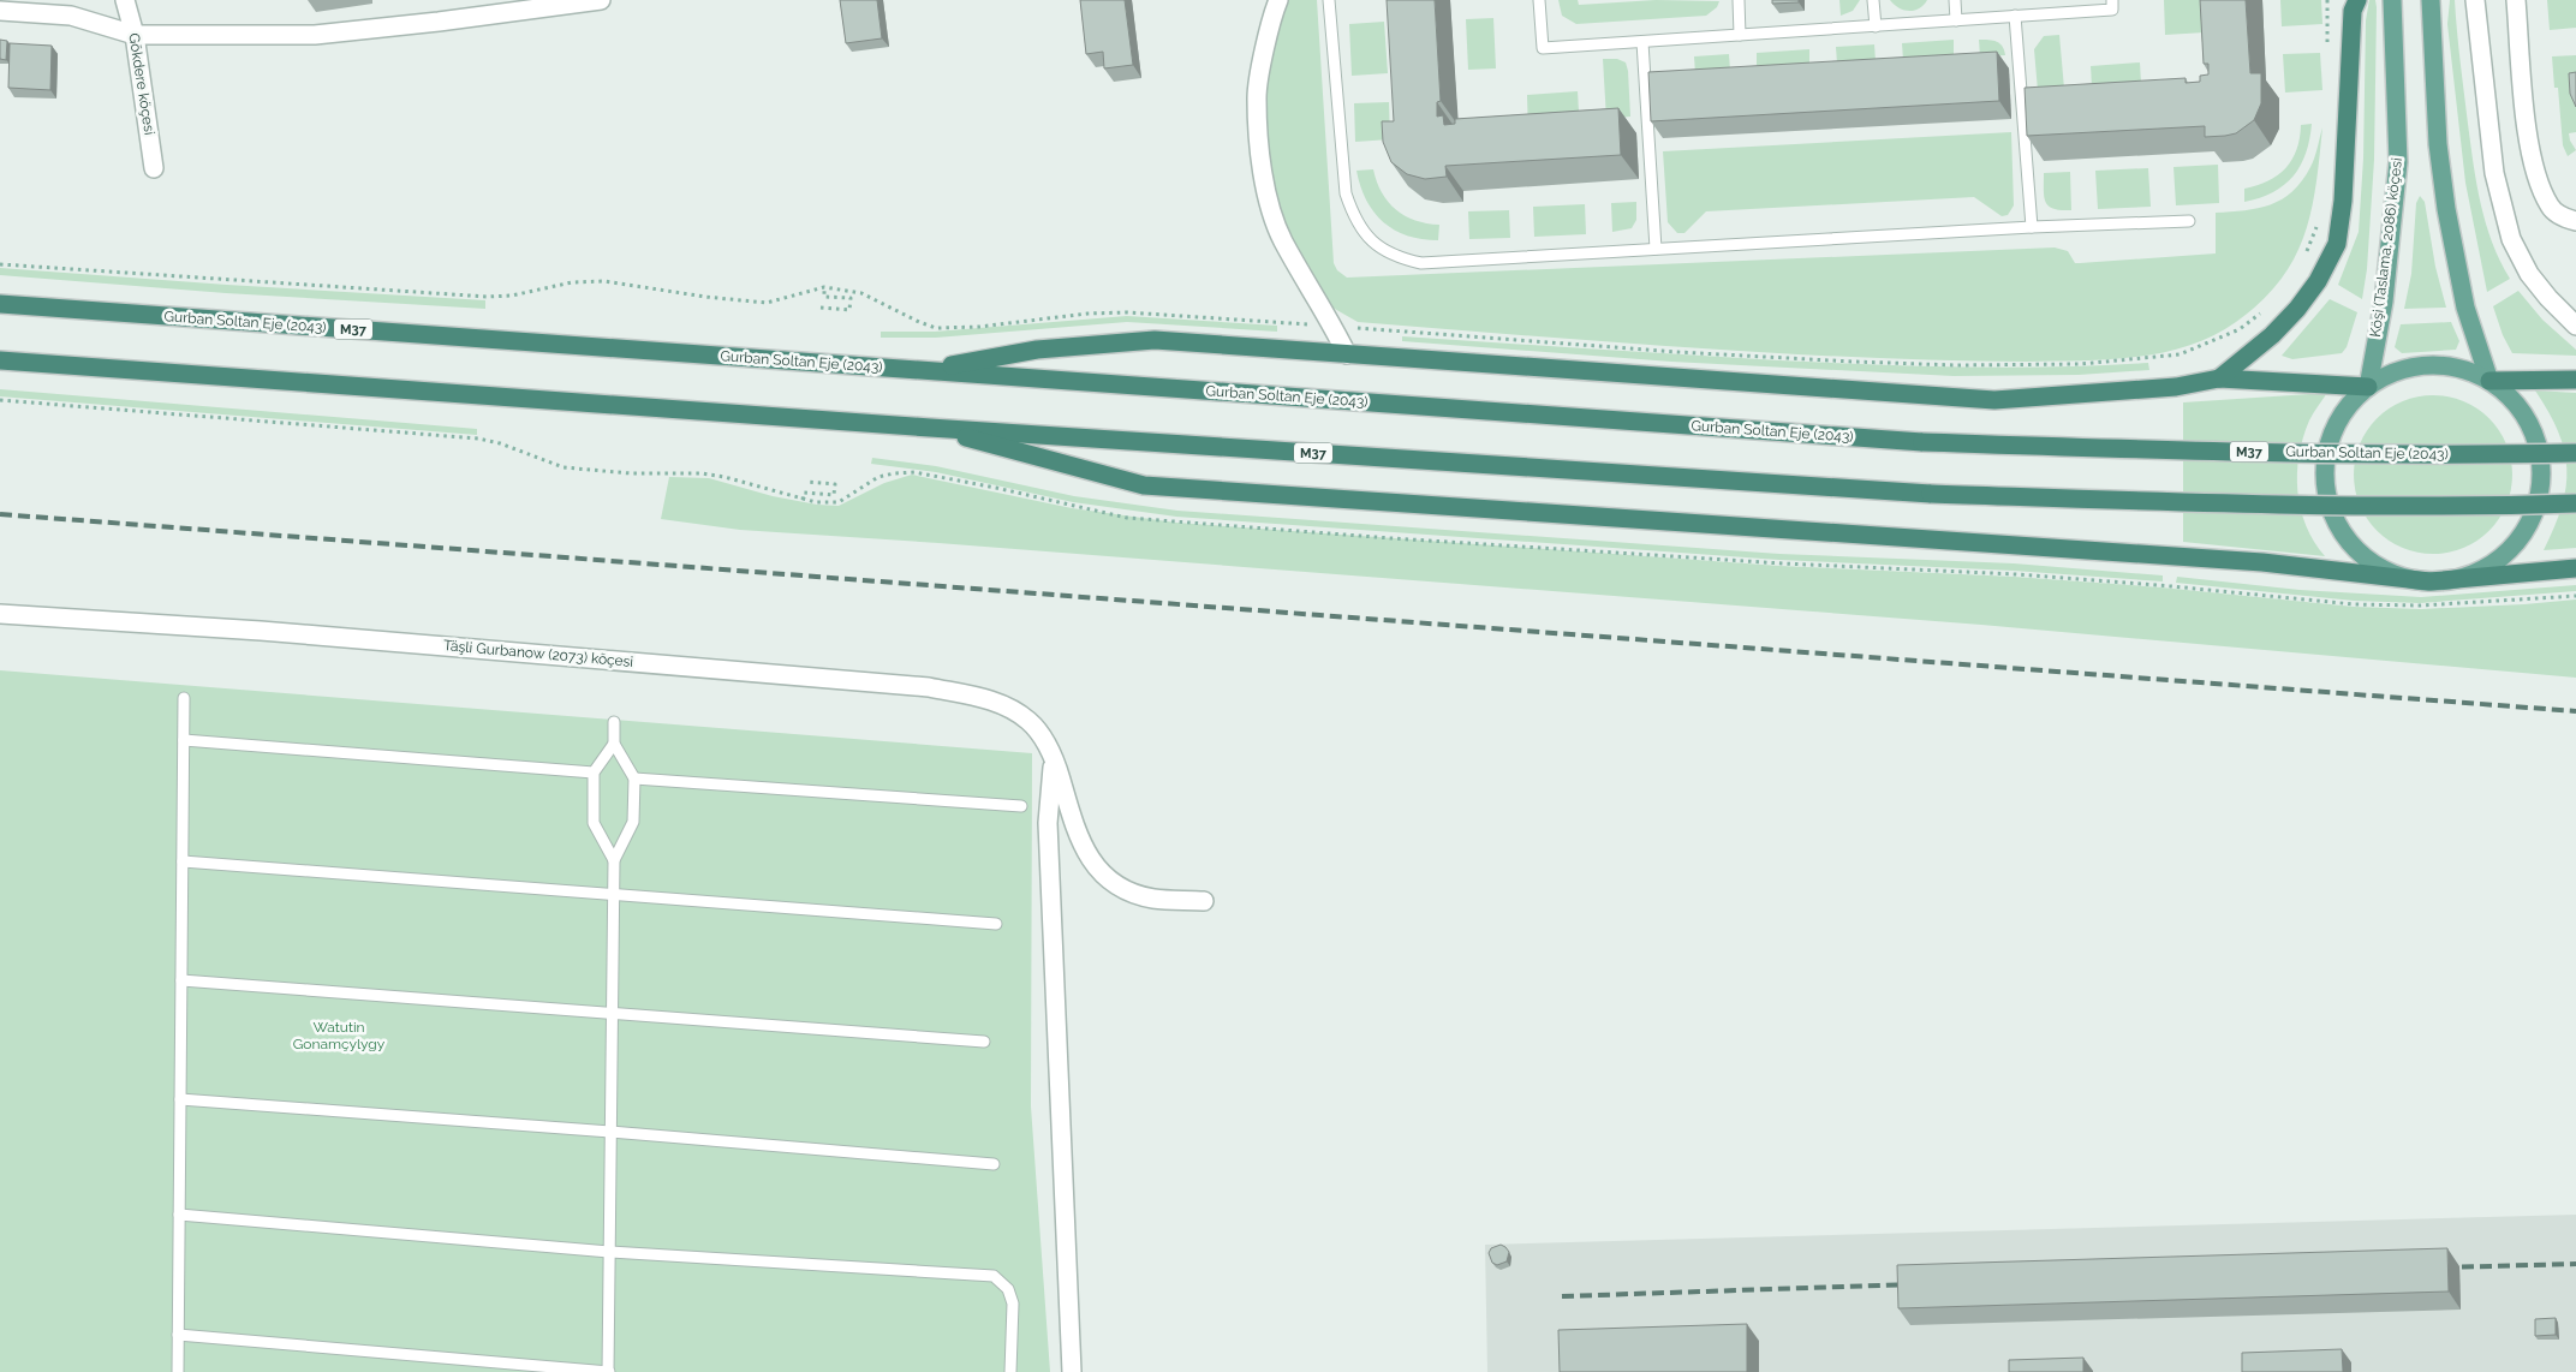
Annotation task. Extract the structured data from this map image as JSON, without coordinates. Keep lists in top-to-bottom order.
{
  "streets": {
    "highway": ["Gurban Soltan Eje (2043)", "M37"],
    "main road": ["Köşi (Taslama, 2086) köçesi"],
    "street": ["Gökdere köçesi", "Täşli Gurbanow (2073) köçesi"]
  },
  "parks": ["Watutin Gonamçylygy"]
}
